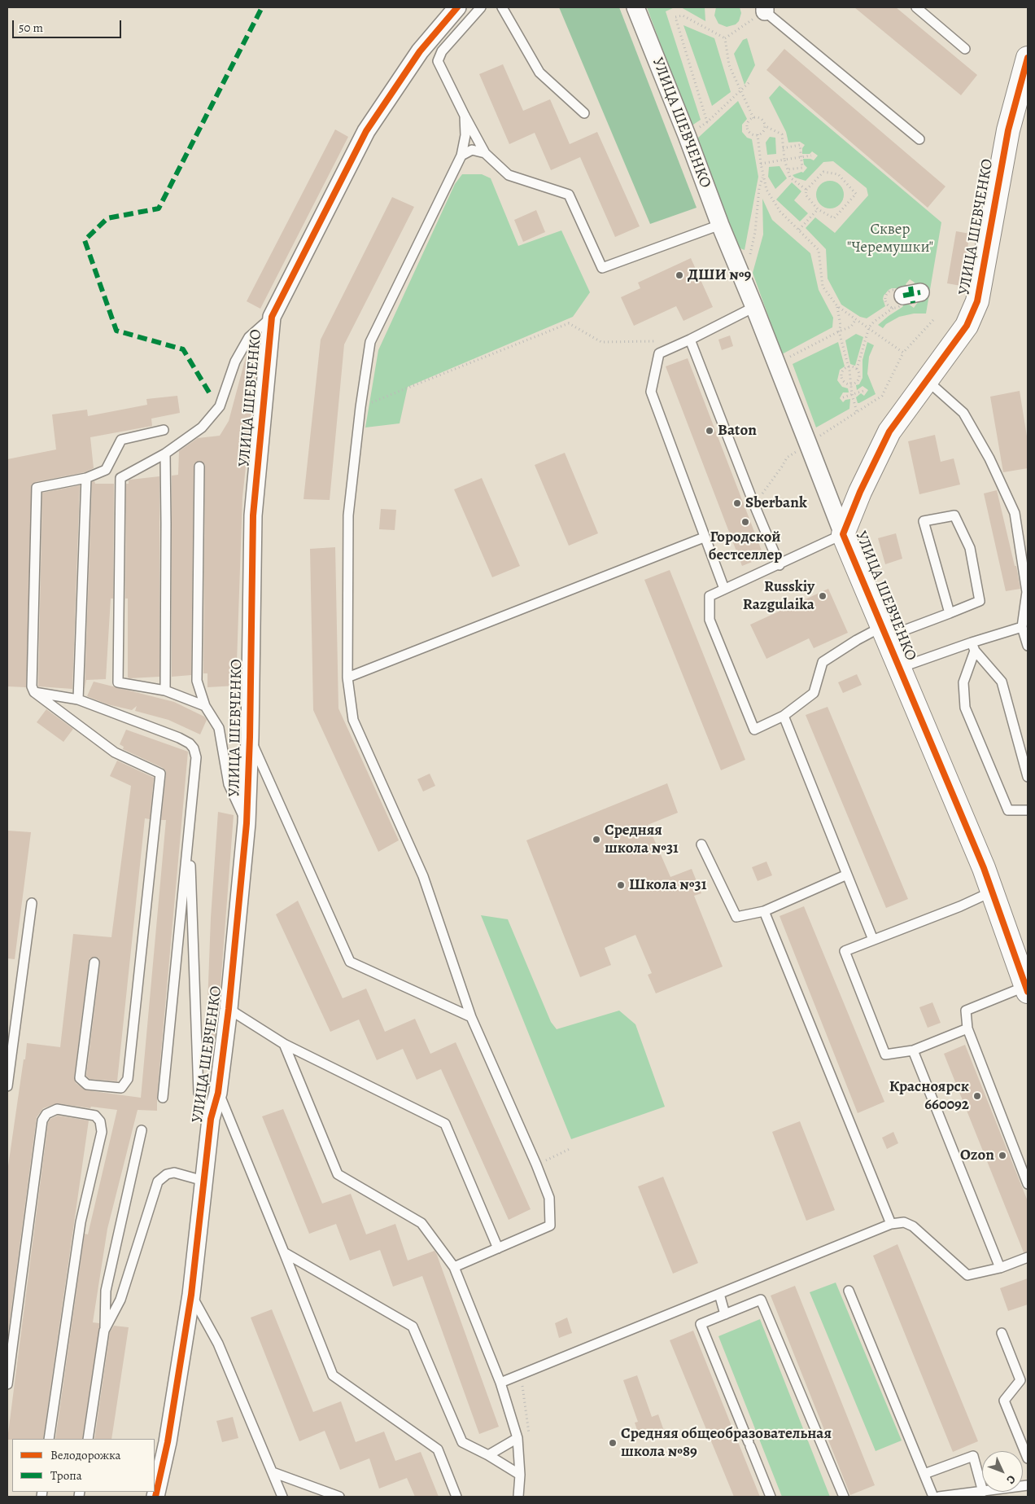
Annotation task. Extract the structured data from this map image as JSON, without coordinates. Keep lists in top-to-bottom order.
{
  "streets": {
    "street": ["УЛИЦА ШЕВЧЕНКО"]
  },
  "parks": ["Сквер \"Черемушки\""],
  "places": [
    "ДШИ №9",
    "Baton",
    "Sberbank",
    "Городской бестселлер",
    "Russkiy Razgulaika",
    "Средняя школа №31",
    "Школа №31",
    "Красноярск 660092",
    "Ozon",
    "Средняя общеобразовательная школа №89"
  ],
  "legend": ["Велодорожка", "Тропа"],
  "scale_bar": "50 m",
  "north": "bottom right"
}
